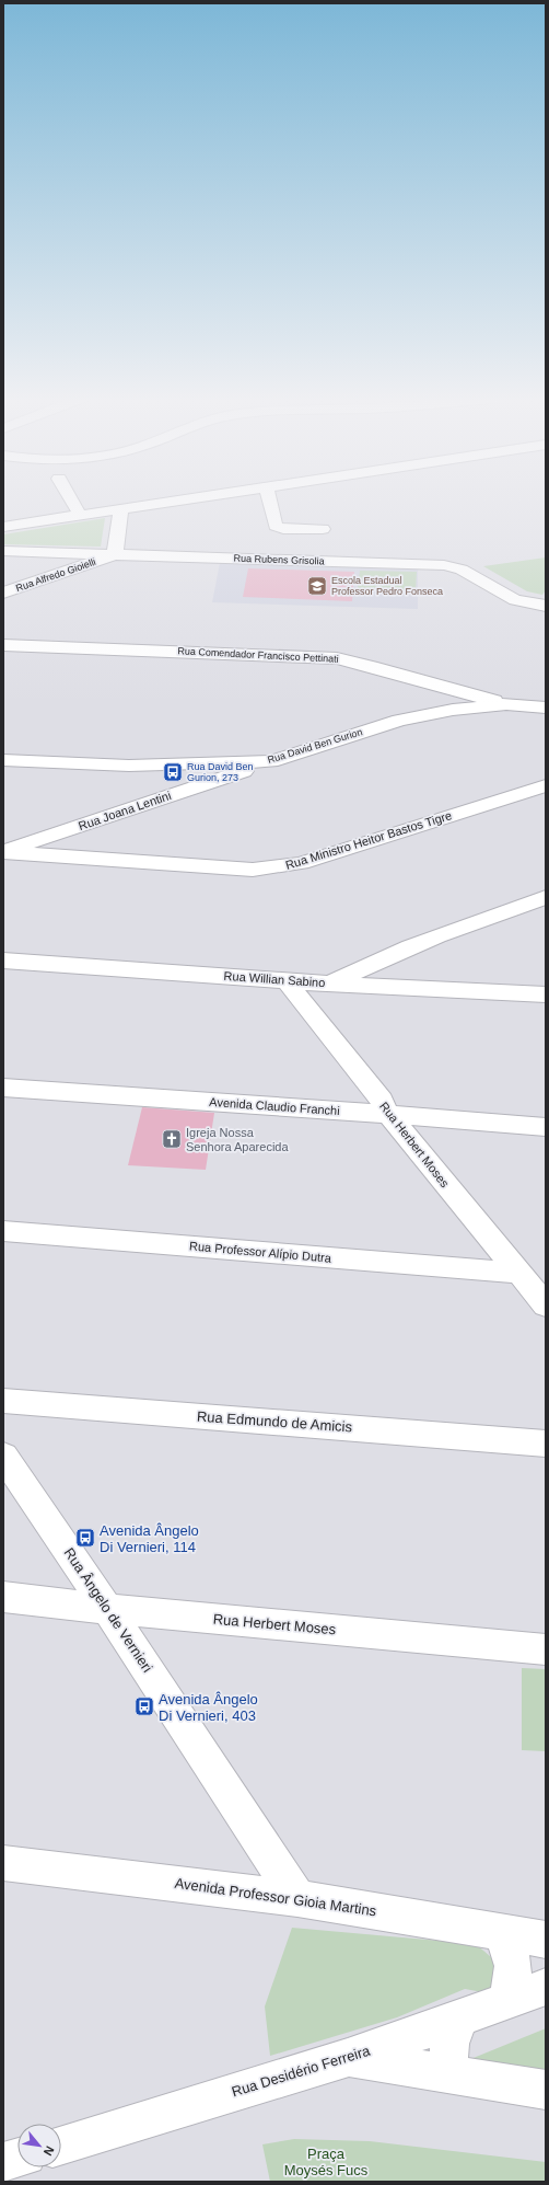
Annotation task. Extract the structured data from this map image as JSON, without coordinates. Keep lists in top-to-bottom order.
{
  "streets": {
    "street": [
      "Rua Rubens Grisolia",
      "Rua Alfredo Gioielli",
      "Rua Comendador Francisco Pettinati",
      "Rua David Ben Gurion",
      "Rua Joana Lentini",
      "Rua Ministro Heitor Bastos Tigre",
      "Rua Willian Sabino",
      "Avenida Claudio Franchi",
      "Rua Herbert Moses",
      "Rua Professor Alípio Dutra",
      "Rua Edmundo de Amicis",
      "Rua Ângelo de Vernieri",
      "Avenida Professor Gioia Martins",
      "Rua Desidério Ferreira"
    ]
  },
  "crossings": [
    ["Rua Rubens Grisolia", "Rua Alfredo Gioielli"],
    ["Rua Comendador Francisco Pettinati", "Rua David Ben Gurion"],
    ["Rua David Ben Gurion", "Rua Joana Lentini"],
    ["Rua Joana Lentini", "Rua Ministro Heitor Bastos Tigre"],
    ["Rua Willian Sabino", "Rua Herbert Moses"],
    ["Avenida Claudio Franchi", "Rua Herbert Moses"],
    ["Rua Herbert Moses", "Rua Professor Alípio Dutra"],
    ["Rua Herbert Moses", "Rua Ângelo de Vernieri"],
    ["Rua Ângelo de Vernieri", "Avenida Professor Gioia Martins"]
  ],
  "parks": ["Praça Moysés Fucs"],
  "places": {
    "school or university": ["Escola Estadual Professor Pedro Fonseca"],
    "bus stop": ["Rua David Ben Gurion, 273", "Avenida Ângelo Di Vernieri, 114", "Avenida Ângelo Di Vernieri, 403"],
    "church": ["Igreja Nossa Senhora Aparecida"]
  },
  "north": "bottom right"
}
